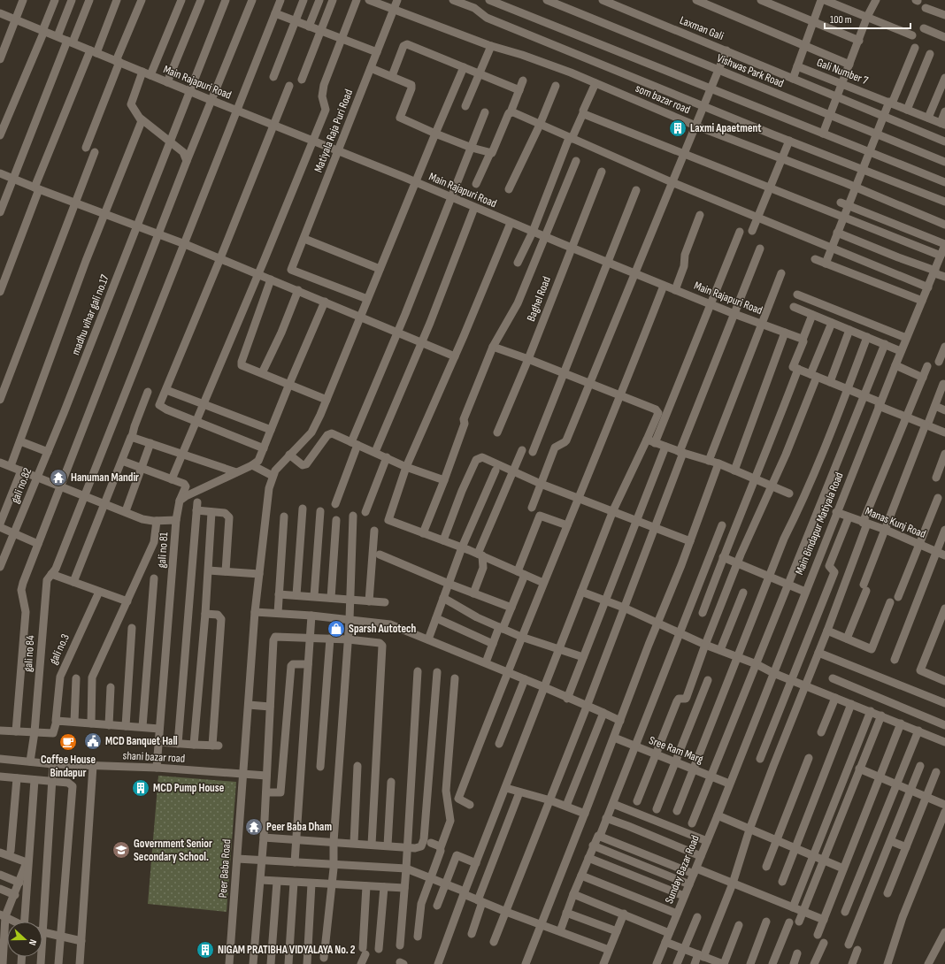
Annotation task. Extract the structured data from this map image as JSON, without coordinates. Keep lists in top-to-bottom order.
{
  "streets": {
    "street": [
      "Laxman Gali",
      "Vishwas Park Road",
      "Gali Number 7",
      "Main Rajapuri Road",
      "som bazar road",
      "Matiyala Raja Puri Road",
      "Baghel Road",
      "madhu vihar gali no.17",
      "gali no.82",
      "Manas Kunj Road",
      "Main Bindapur Matiyala Road",
      "gali no 81",
      "gali no.3",
      "gali no 84",
      "Sree Ram Marg",
      "shani bazar road",
      "Peer Baba Road",
      "Sunday Bazar Road"
    ]
  },
  "crossings": [
    ["Main Rajapuri Road", "Matiyala Raja Puri Road"],
    ["Main Rajapuri Road", "Baghel Road"],
    ["Main Rajapuri Road", "madhu vihar gali no.17"],
    ["som bazar road", "Matiyala Raja Puri Road"],
    ["madhu vihar gali no.17", "gali no.82"],
    ["gali no.82", "gali no 81"],
    ["Manas Kunj Road", "Main Bindapur Matiyala Road"],
    ["Main Bindapur Matiyala Road", "Sree Ram Marg"],
    ["Main Bindapur Matiyala Road", "Sunday Bazar Road"],
    ["gali no 81", "shani bazar road"],
    ["gali no 84", "shani bazar road"],
    ["Sree Ram Marg", "Sunday Bazar Road"],
    ["shani bazar road", "Peer Baba Road"]
  ],
  "places": {
    "building": ["Laxmi Apaetment", "MCD Pump House", "NIGAM PRATIBHA VIDYALAYA No. 2"],
    "temple": ["Hanuman Mandir", "Peer Baba Dham"],
    "shop": ["Sparsh Autotech"],
    "public building": ["MCD Banquet Hall"],
    "cafe": ["Coffee House Bindapur"],
    "school or university": ["Government Senior Secondary School."]
  },
  "scale_bar": "100 m",
  "north": "right"
}
